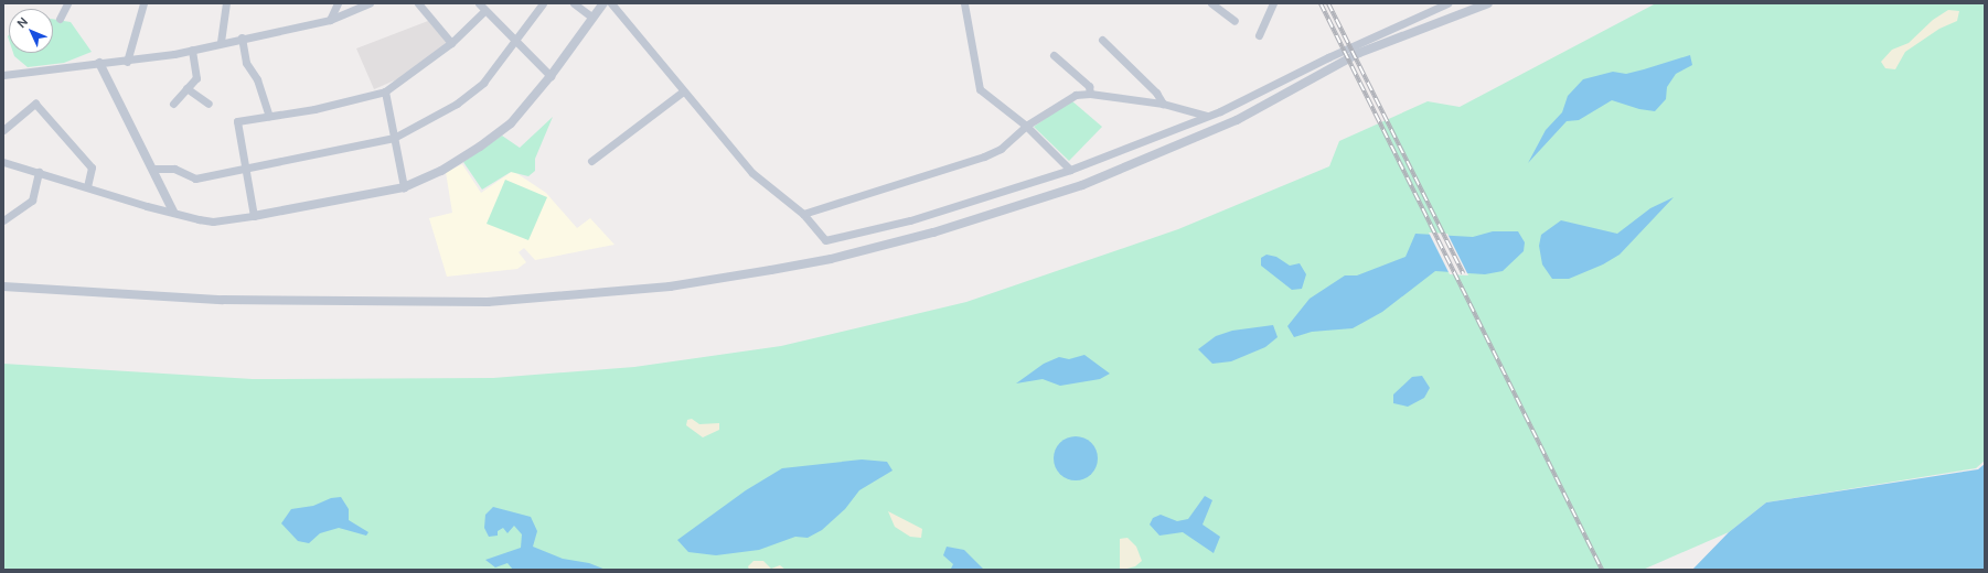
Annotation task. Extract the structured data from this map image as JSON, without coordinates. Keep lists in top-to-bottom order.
{
  "north": "top left"
}
